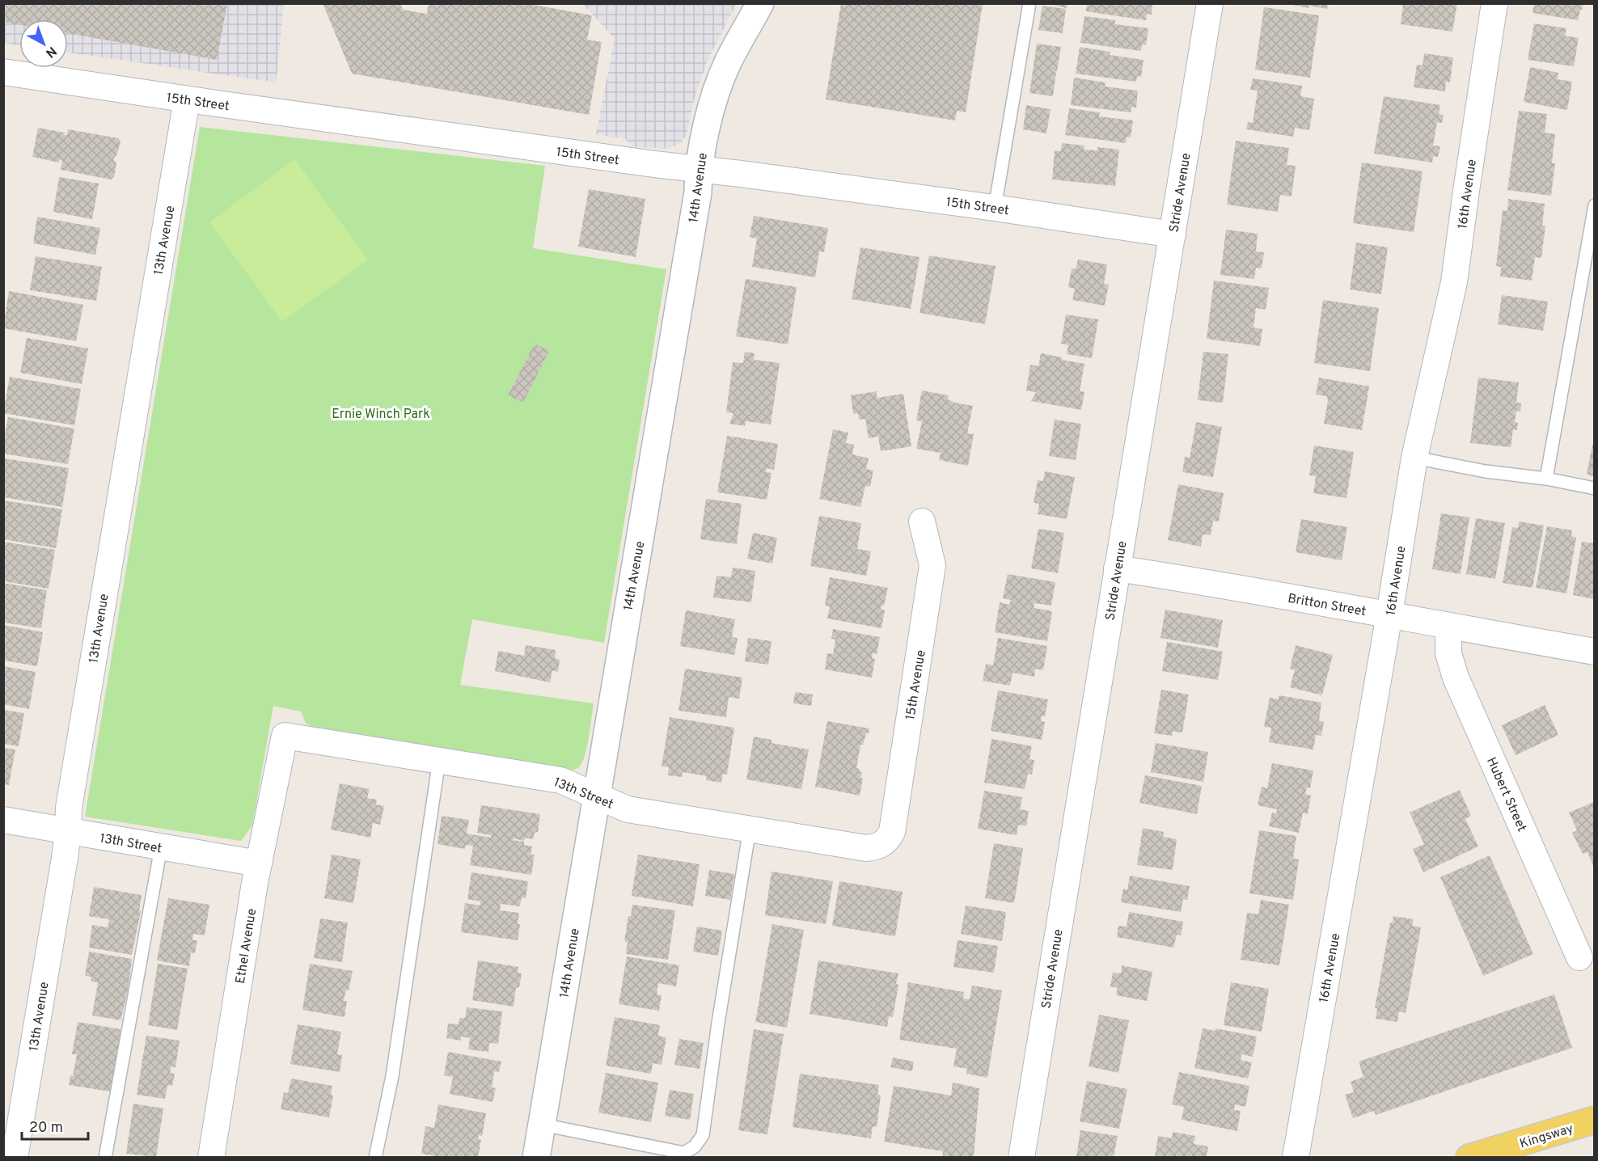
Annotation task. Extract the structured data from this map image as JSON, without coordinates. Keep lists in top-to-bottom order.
{
  "streets": {
    "main road": ["Kingsway"],
    "street": [
      "15th Street",
      "14th Avenue",
      "Stride Avenue",
      "16th Avenue",
      "13th Avenue",
      "Britton Street",
      "15th Avenue",
      "13th Street",
      "Hubert Street",
      "Ethel Avenue"
    ]
  },
  "crossings": [
    ["15th Street", "14th Avenue"],
    ["15th Street", "Stride Avenue"],
    ["15th Street", "13th Avenue"],
    ["14th Avenue", "13th Street"],
    ["Stride Avenue", "Britton Street"],
    ["16th Avenue", "Britton Street"],
    ["13th Avenue", "13th Street"],
    ["Britton Street", "Hubert Street"],
    ["15th Avenue", "13th Street"],
    ["13th Street", "Ethel Avenue"]
  ],
  "parks": ["Ernie Winch Park"],
  "scale_bar": "20 m",
  "north": "bottom right"
}
